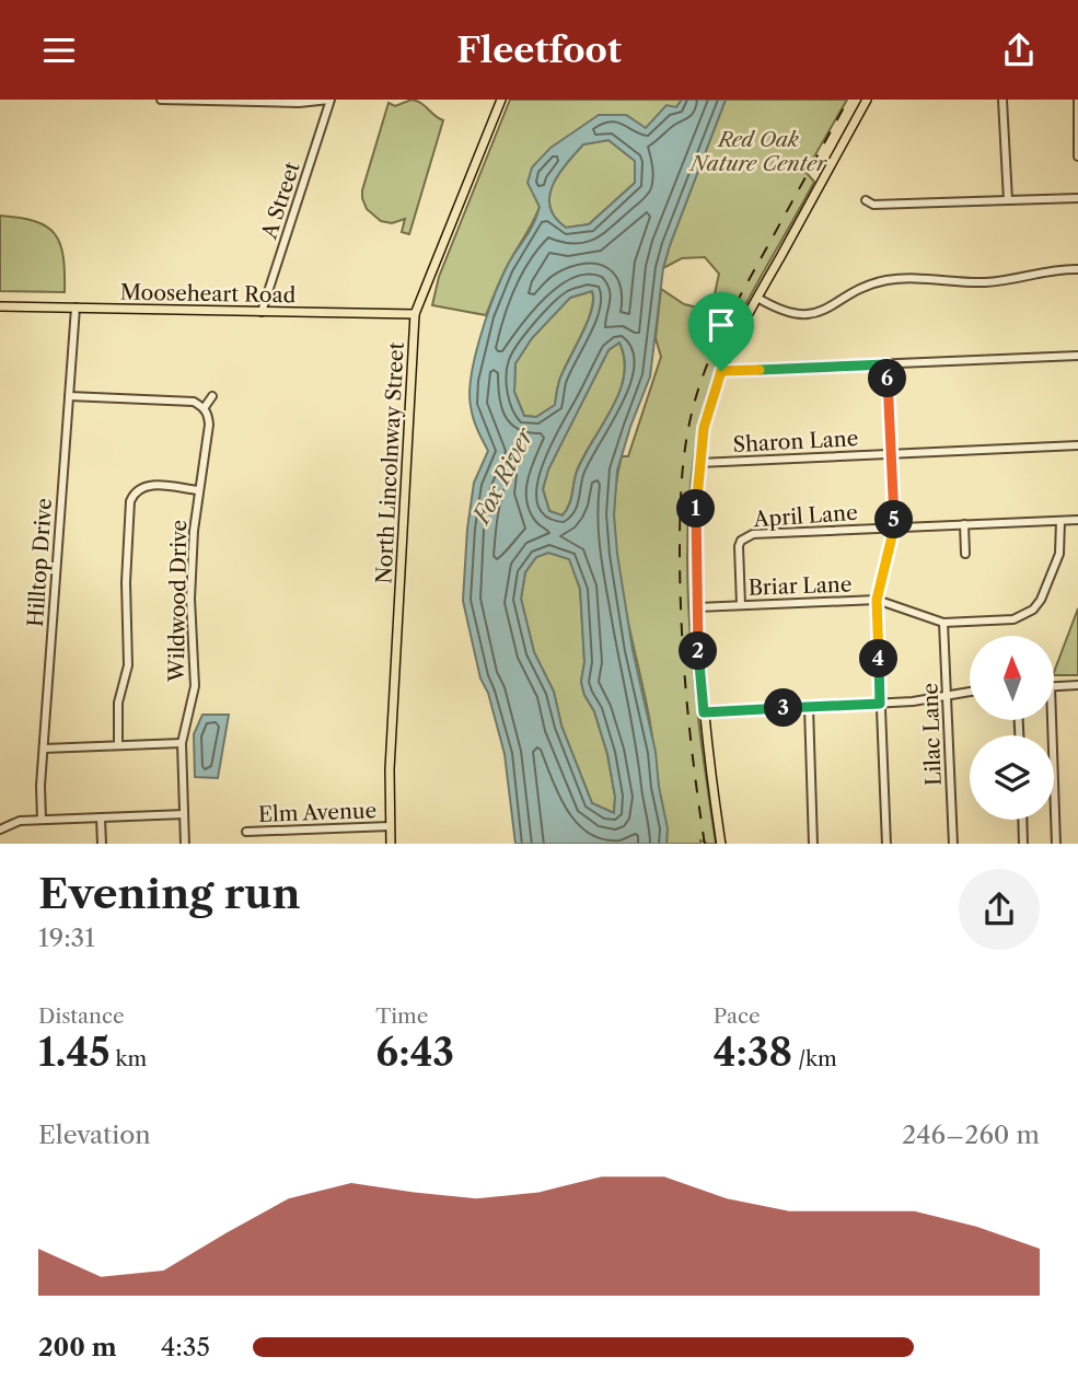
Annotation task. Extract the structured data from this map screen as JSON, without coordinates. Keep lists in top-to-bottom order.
{
  "streets": {
    "main road": ["Mooseheart Road", "North Lincolnway Street"],
    "street": [
      "A Street",
      "Sharon Lane",
      "April Lane",
      "Hilltop Drive",
      "Briar Lane",
      "Wildwood Drive",
      "Lilac Lane",
      "Elm Avenue"
    ]
  },
  "crossings": [
    ["A Street", "Mooseheart Road"],
    ["Mooseheart Road", "North Lincolnway Street"],
    ["Mooseheart Road", "Hilltop Drive"],
    ["North Lincolnway Street", "Elm Avenue"],
    ["April Lane", "Briar Lane"],
    ["Briar Lane", "Lilac Lane"]
  ],
  "water": ["Fox River"],
  "parks": ["Red Oak Nature Center"],
  "north": "top",
  "page": {
    "header": "Fleetfoot",
    "pins": [
      "6",
      "1",
      "5",
      "2",
      "4",
      "3"
    ],
    "heading": ["Evening run", "19:31"],
    "stats": [
      ["Distance", "1.45 km"],
      ["Time", "6:43"],
      ["Pace", "4:38 /km"]
    ],
    "chart": ["Elevation", "246–260 m"],
    "list": [
      {
        "name": "200 m",
        "note": "4:35"
      }
    ]
  }
}
